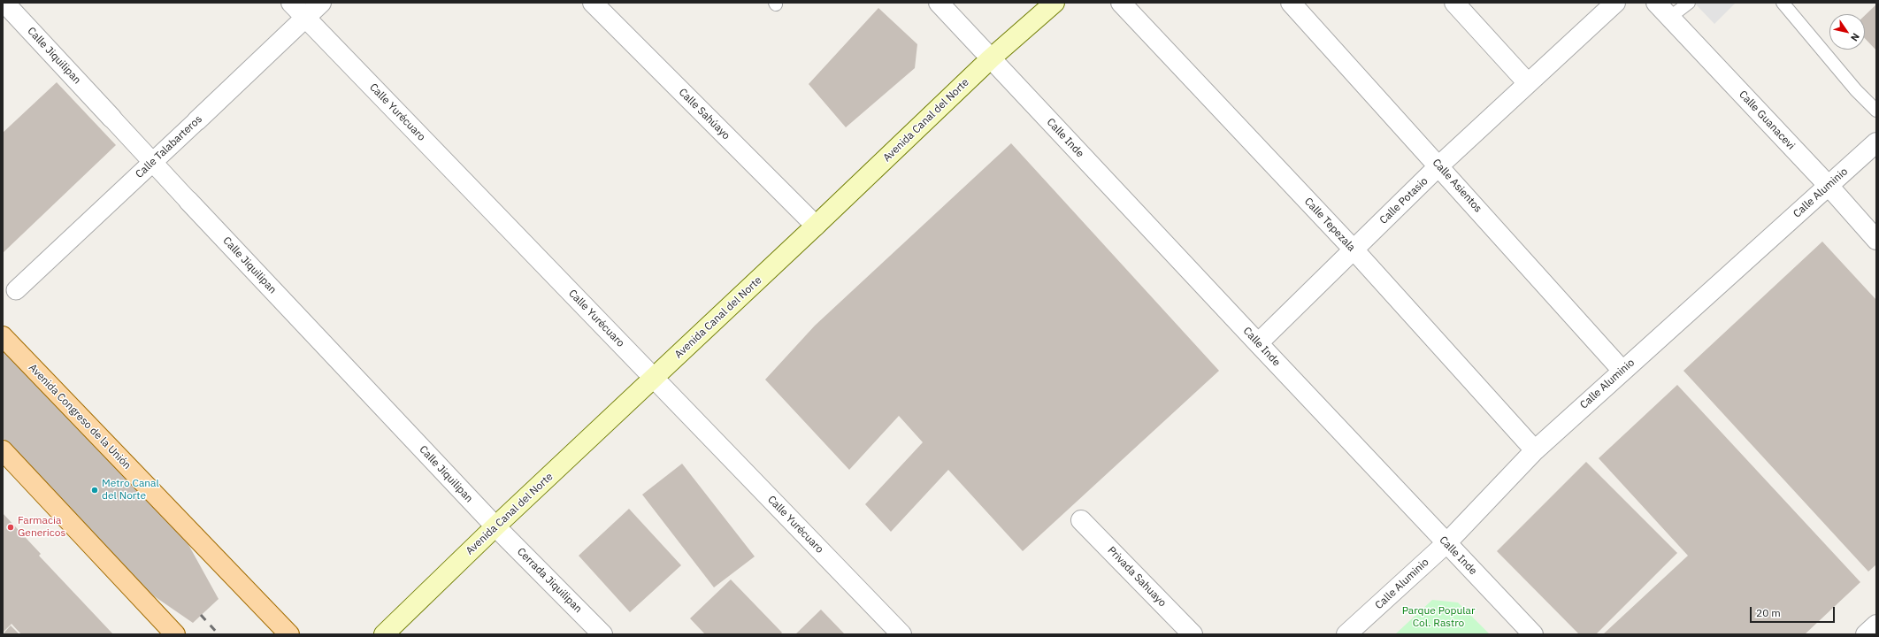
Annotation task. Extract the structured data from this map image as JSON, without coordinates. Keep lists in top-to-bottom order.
{
  "streets": {
    "main road": ["Avenida Canal del Norte", "Avenida Congreso de la Unión"],
    "street": [
      "Calle Jiquilipan",
      "Calle Yurécuaro",
      "Calle Sahúayo",
      "Calle Guanacevi",
      "Calle Inde",
      "Calle Talabarteros",
      "Calle Asientos",
      "Calle Aluminio",
      "Calle Potasio",
      "Calle Tepezala",
      "Privada Sahuayo",
      "Cerrada Jiquilipan"
    ]
  },
  "crossings": [
    ["Calle Jiquilipan", "Avenida Canal del Norte"],
    ["Calle Jiquilipan", "Calle Talabarteros"],
    ["Calle Jiquilipan", "Cerrada Jiquilipan"],
    ["Calle Yurécuaro", "Avenida Canal del Norte"],
    ["Calle Yurécuaro", "Calle Talabarteros"],
    ["Calle Sahúayo", "Avenida Canal del Norte"],
    ["Avenida Canal del Norte", "Calle Inde"],
    ["Avenida Canal del Norte", "Cerrada Jiquilipan"],
    ["Calle Guanacevi", "Calle Aluminio"],
    ["Calle Inde", "Calle Aluminio"],
    ["Calle Inde", "Calle Potasio"],
    ["Calle Asientos", "Calle Aluminio"],
    ["Calle Asientos", "Calle Potasio"],
    ["Calle Aluminio", "Calle Tepezala"],
    ["Calle Potasio", "Calle Tepezala"]
  ],
  "parks": ["Parque Popular Col. Rastro"],
  "places": ["Metro Canal del Norte", "Farmacia Genericos"],
  "scale_bar": "20 m",
  "north": "bottom right"
}
